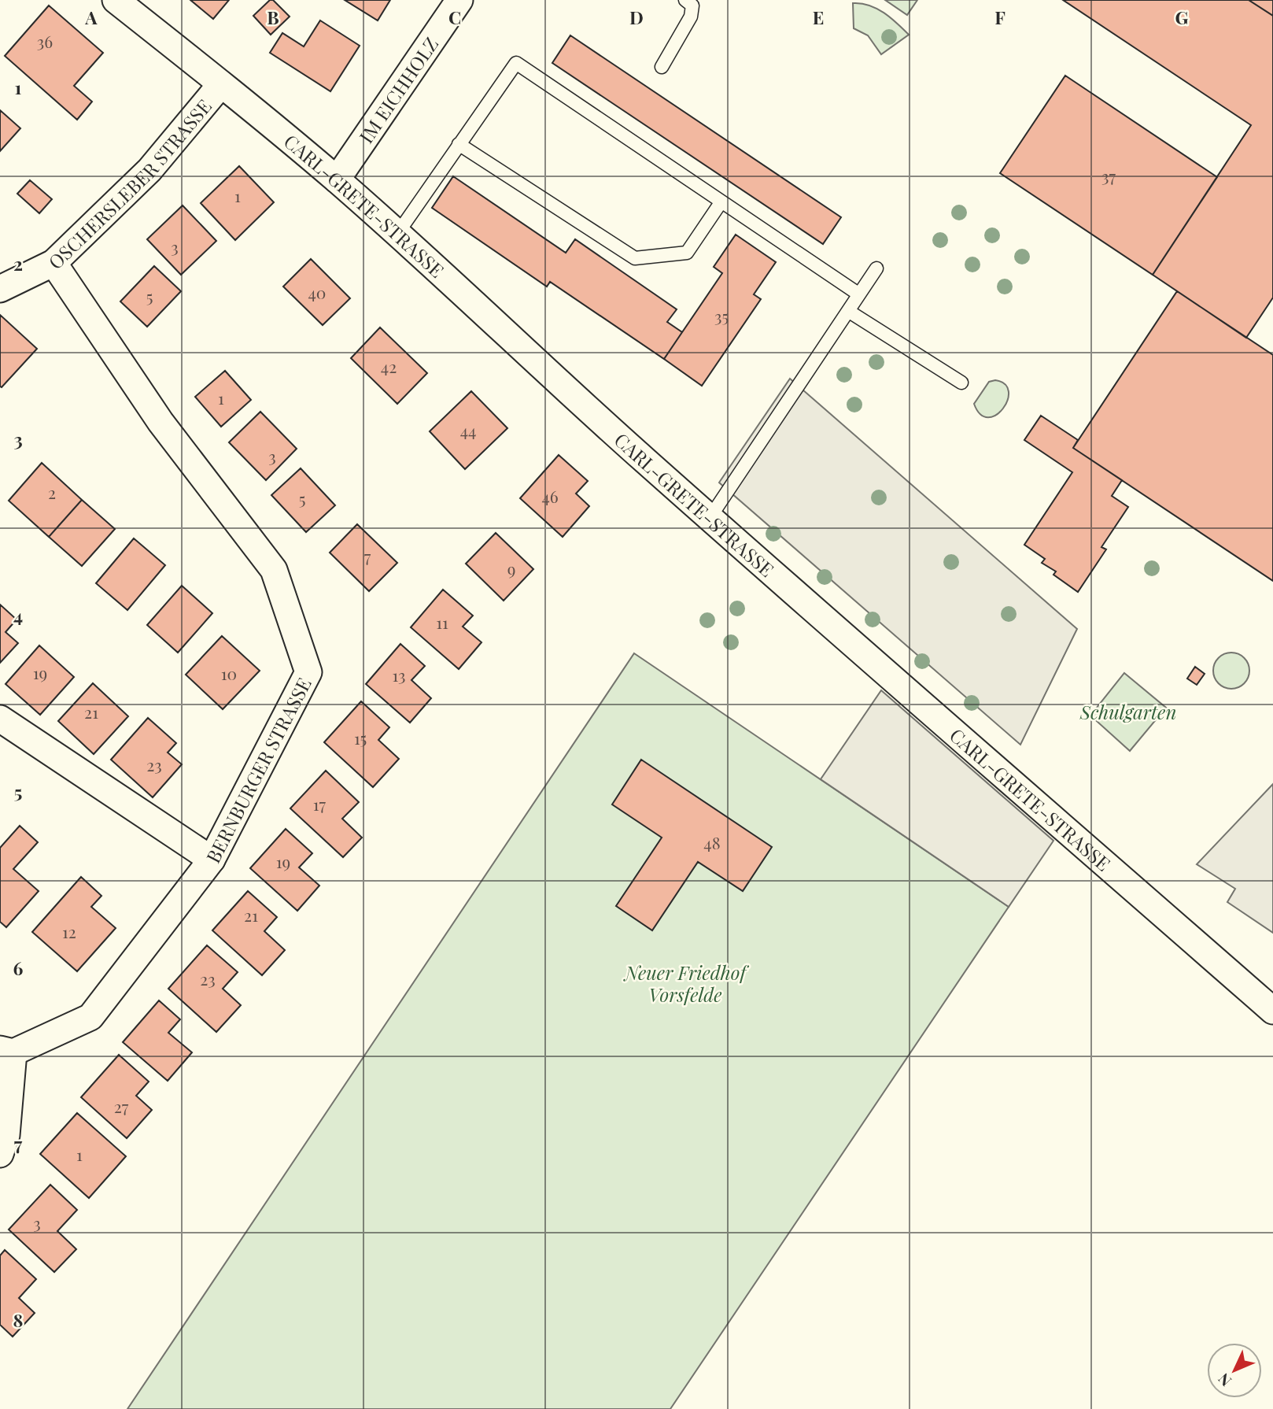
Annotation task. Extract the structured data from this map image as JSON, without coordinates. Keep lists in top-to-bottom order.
{
  "streets": {
    "street": [
      "IM EICHHOLZ",
      "OSCHERSLEBER STRASSE",
      "CARL-GRETE-STRASSE",
      "BERNBURGER STRASSE"
    ]
  },
  "crossings": [
    ["IM EICHHOLZ", "CARL-GRETE-STRASSE"],
    ["OSCHERSLEBER STRASSE", "CARL-GRETE-STRASSE"],
    ["OSCHERSLEBER STRASSE", "BERNBURGER STRASSE"]
  ],
  "parks": ["Schulgarten", "Neuer Friedhof Vorsfelde"],
  "house_numbers": [
    "36",
    "37",
    "1",
    "3",
    "40",
    "5",
    "35",
    "42",
    "1",
    "44",
    "3",
    "2",
    "46",
    "5",
    "7",
    "9",
    "11",
    "19",
    "10",
    "13",
    "21",
    "15",
    "23",
    "17",
    "48",
    "19",
    "21",
    "12",
    "23",
    "27",
    "1",
    "3"
  ],
  "north": "bottom left",
  "grid": {
    "columns": [
      "A",
      "B",
      "C",
      "D",
      "E",
      "F",
      "G"
    ],
    "rows": [
      "1",
      "2",
      "3",
      "4",
      "5",
      "6",
      "7",
      "8"
    ]
  }
}
